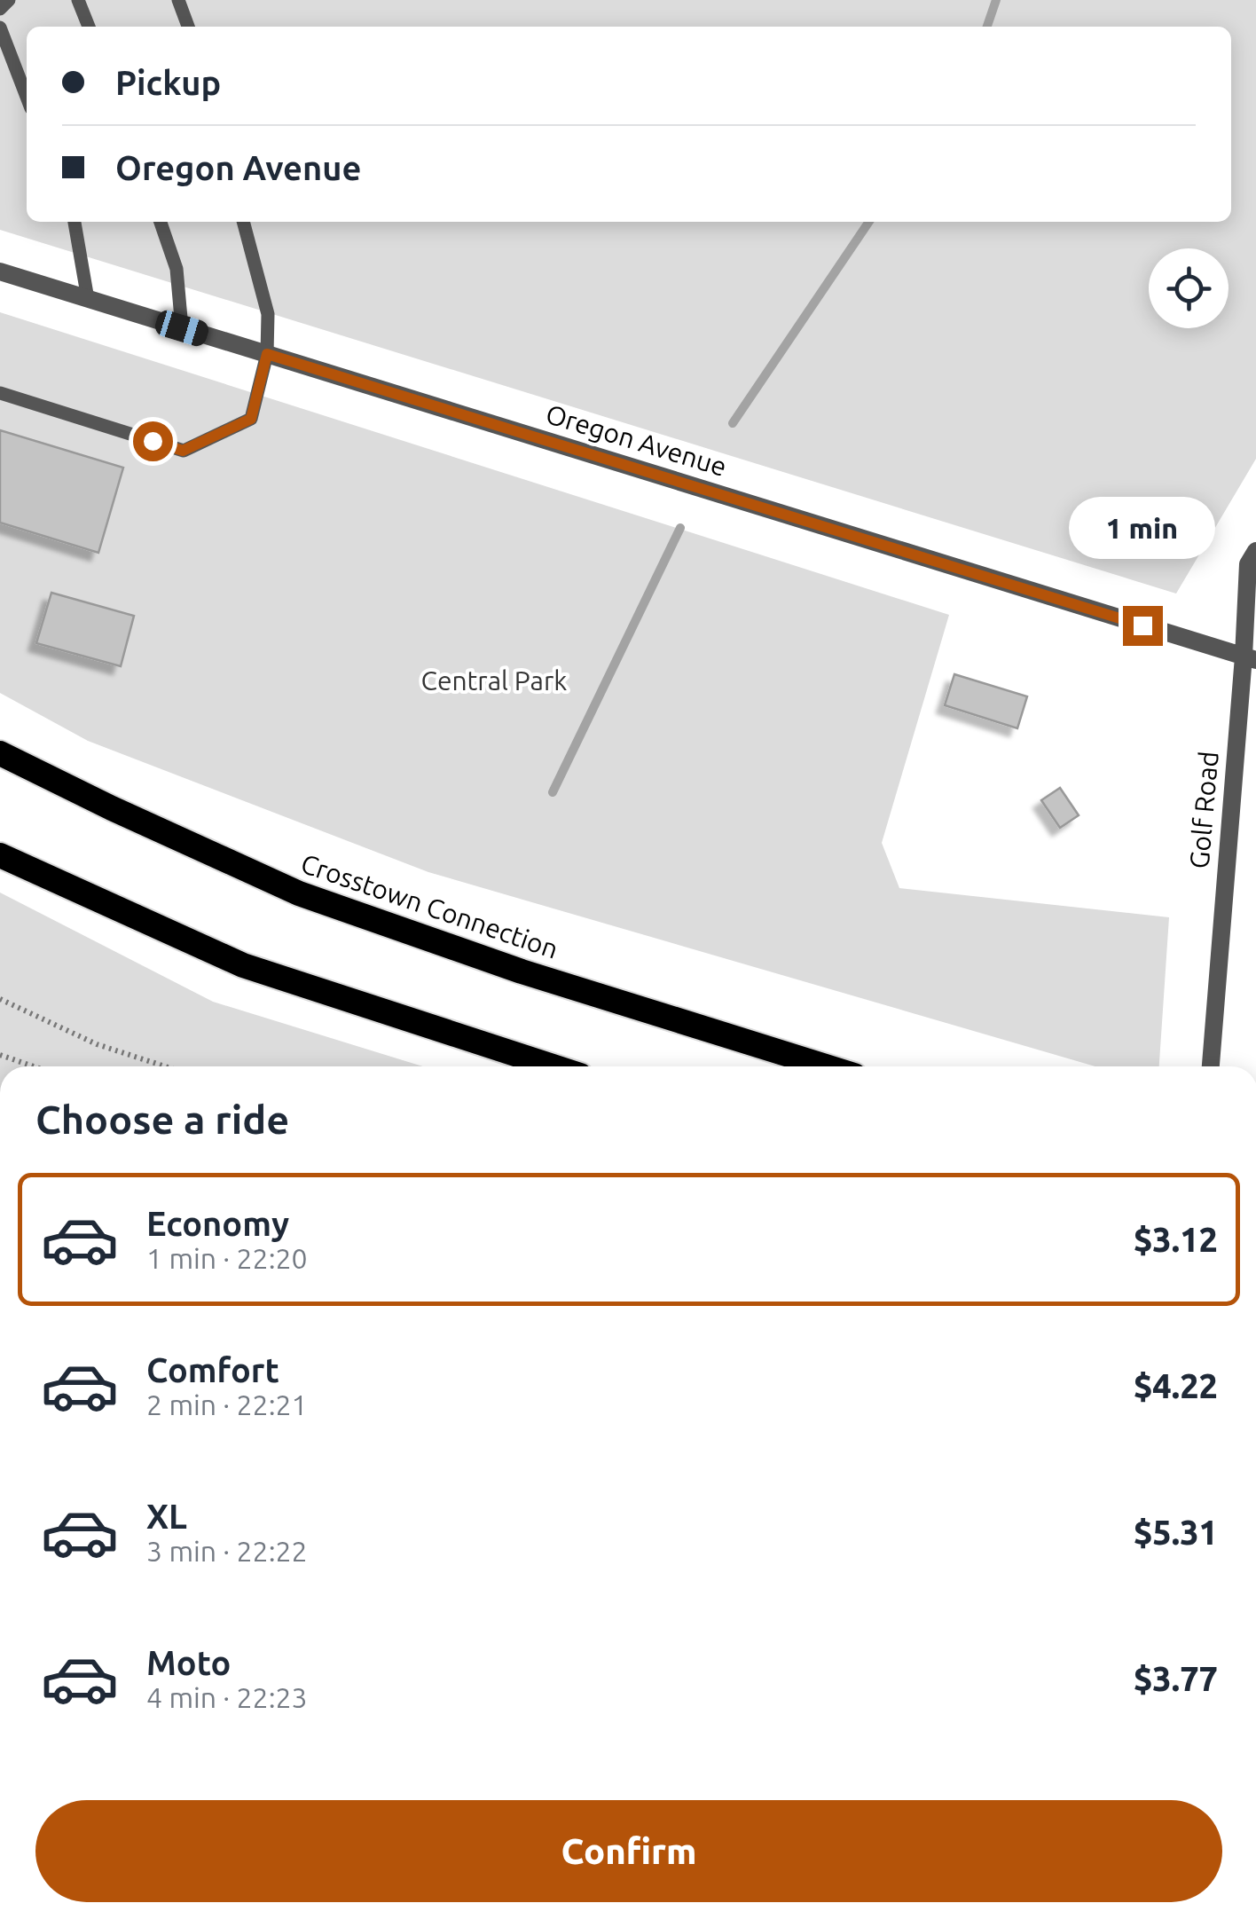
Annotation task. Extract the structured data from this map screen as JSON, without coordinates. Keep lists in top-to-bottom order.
{
  "streets": {
    "highway": ["Crosstown Connection"],
    "street": ["Oregon Avenue", "Golf Road"]
  },
  "crossings": [
    ["Oregon Avenue", "Golf Road"]
  ],
  "parks": ["Central Park"],
  "page": {
    "banner": ["Pickup", "Oregon Avenue"],
    "bubble": "1 min",
    "heading": "Choose a ride",
    "list": [
      {
        "name": "Economy",
        "note": "1 min · 22:20",
        "value": "$3.12"
      },
      {
        "name": "Comfort",
        "note": "2 min · 22:21",
        "value": "$4.22"
      },
      {
        "name": "XL",
        "note": "3 min · 22:22",
        "value": "$5.31"
      },
      {
        "name": "Moto",
        "note": "4 min · 22:23",
        "value": "$3.77"
      }
    ],
    "buttons": "Confirm"
  }
}
